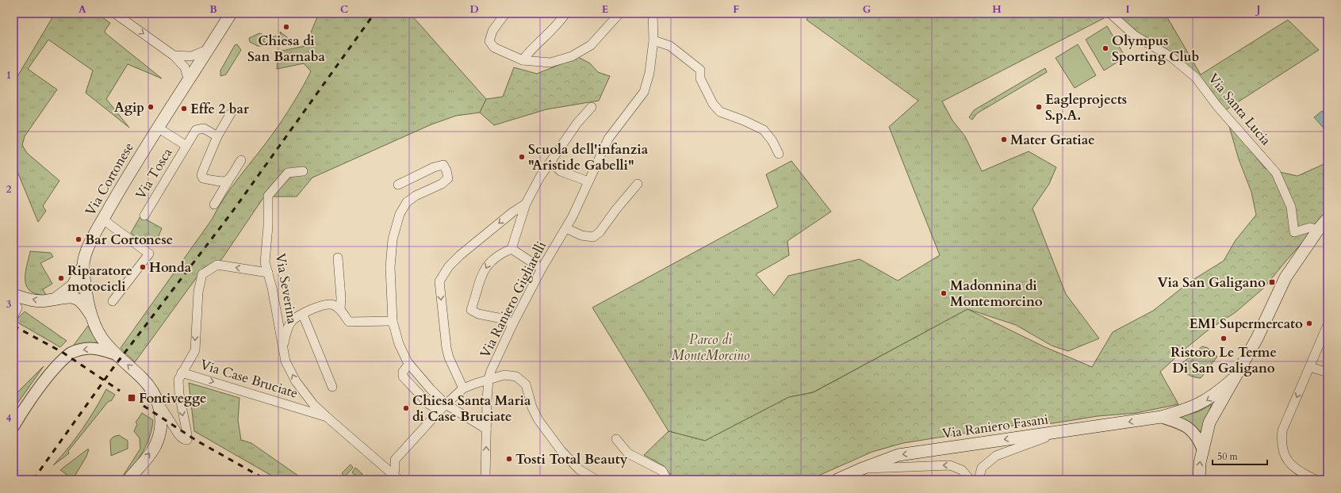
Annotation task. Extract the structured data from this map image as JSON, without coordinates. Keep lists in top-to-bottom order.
{
  "streets": {
    "main road": ["Via Cortonese", "Via Raniero Fasani"],
    "street": [
      "Via Santa Lucia",
      "Via Tosca",
      "Via Severina",
      "Via Raniero Gigliarelli",
      "Via Case Bruciate"
    ]
  },
  "crossings": [
    ["Via Tosca", "Via Cortonese"],
    ["Via Cortonese", "Via Case Bruciate"],
    ["Via Severina", "Via Case Bruciate"]
  ],
  "one_way": ["Via Raniero Fasani"],
  "parks": ["Parco di MonteMorcino"],
  "places": {
    "other": [
      "Chiesa di San Barnaba",
      "Olympus Sporting Club",
      "Agip",
      "Eagleprojects S.p.A.",
      "Effe 2 bar",
      "Mater Gratiae",
      "Scuola dell'infanzia \"Aristide Gabelli\"",
      "Bar Cortonese",
      "Honda",
      "Riparatore motocicli",
      "Madonnina di Montemorcino",
      "EMI Supermercato",
      "Ristoro Le Terme Di San Galigano",
      "Chiesa Santa Maria di Case Bruciate",
      "Tosti Total Beauty"
    ],
    "transit": ["Via San Galigano", "Fontivegge"]
  },
  "scale_bar": "50 m",
  "grid": {
    "columns": [
      "A",
      "B",
      "C",
      "D",
      "E",
      "F",
      "G",
      "H",
      "I",
      "J"
    ],
    "rows": [
      "1",
      "2",
      "3",
      "4"
    ]
  }
}
